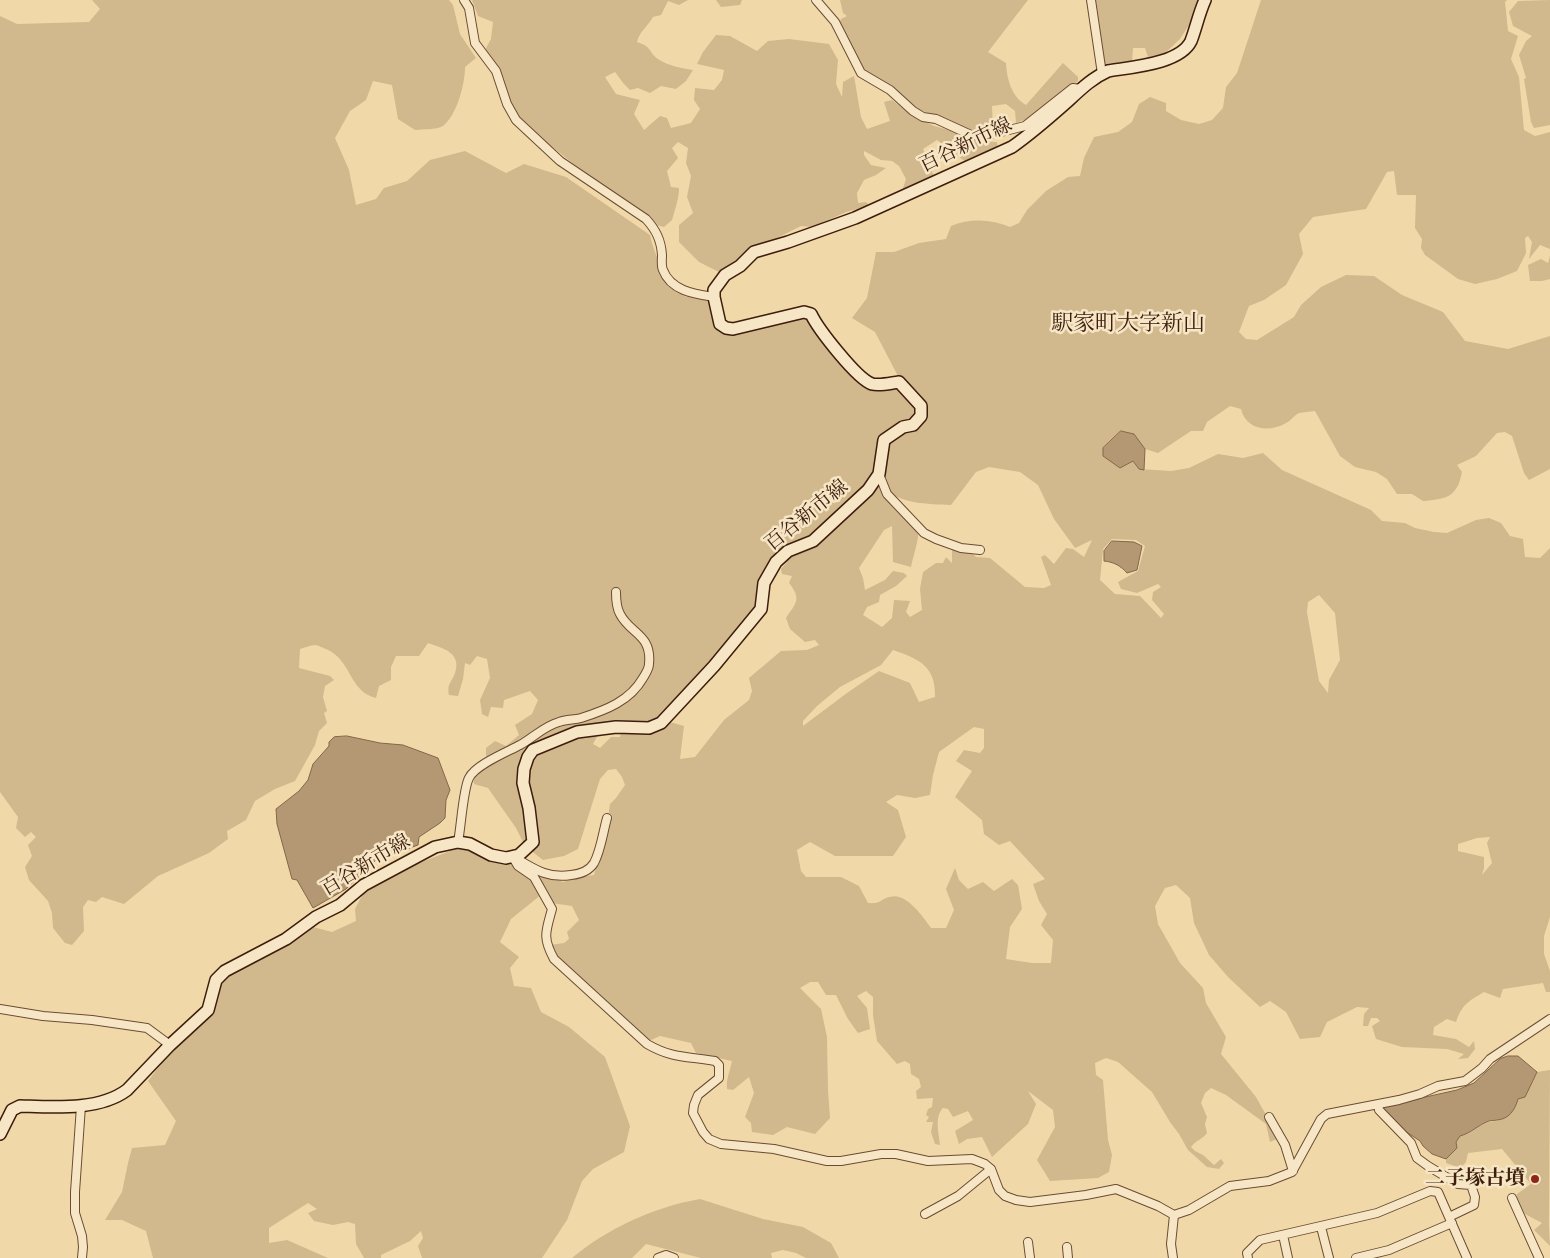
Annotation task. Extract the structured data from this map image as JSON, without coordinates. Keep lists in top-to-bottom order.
{
  "streets": {
    "main road": ["百谷新市線"]
  },
  "districts": ["駅家町大字新山"],
  "places": ["二子塚古墳"]
}
